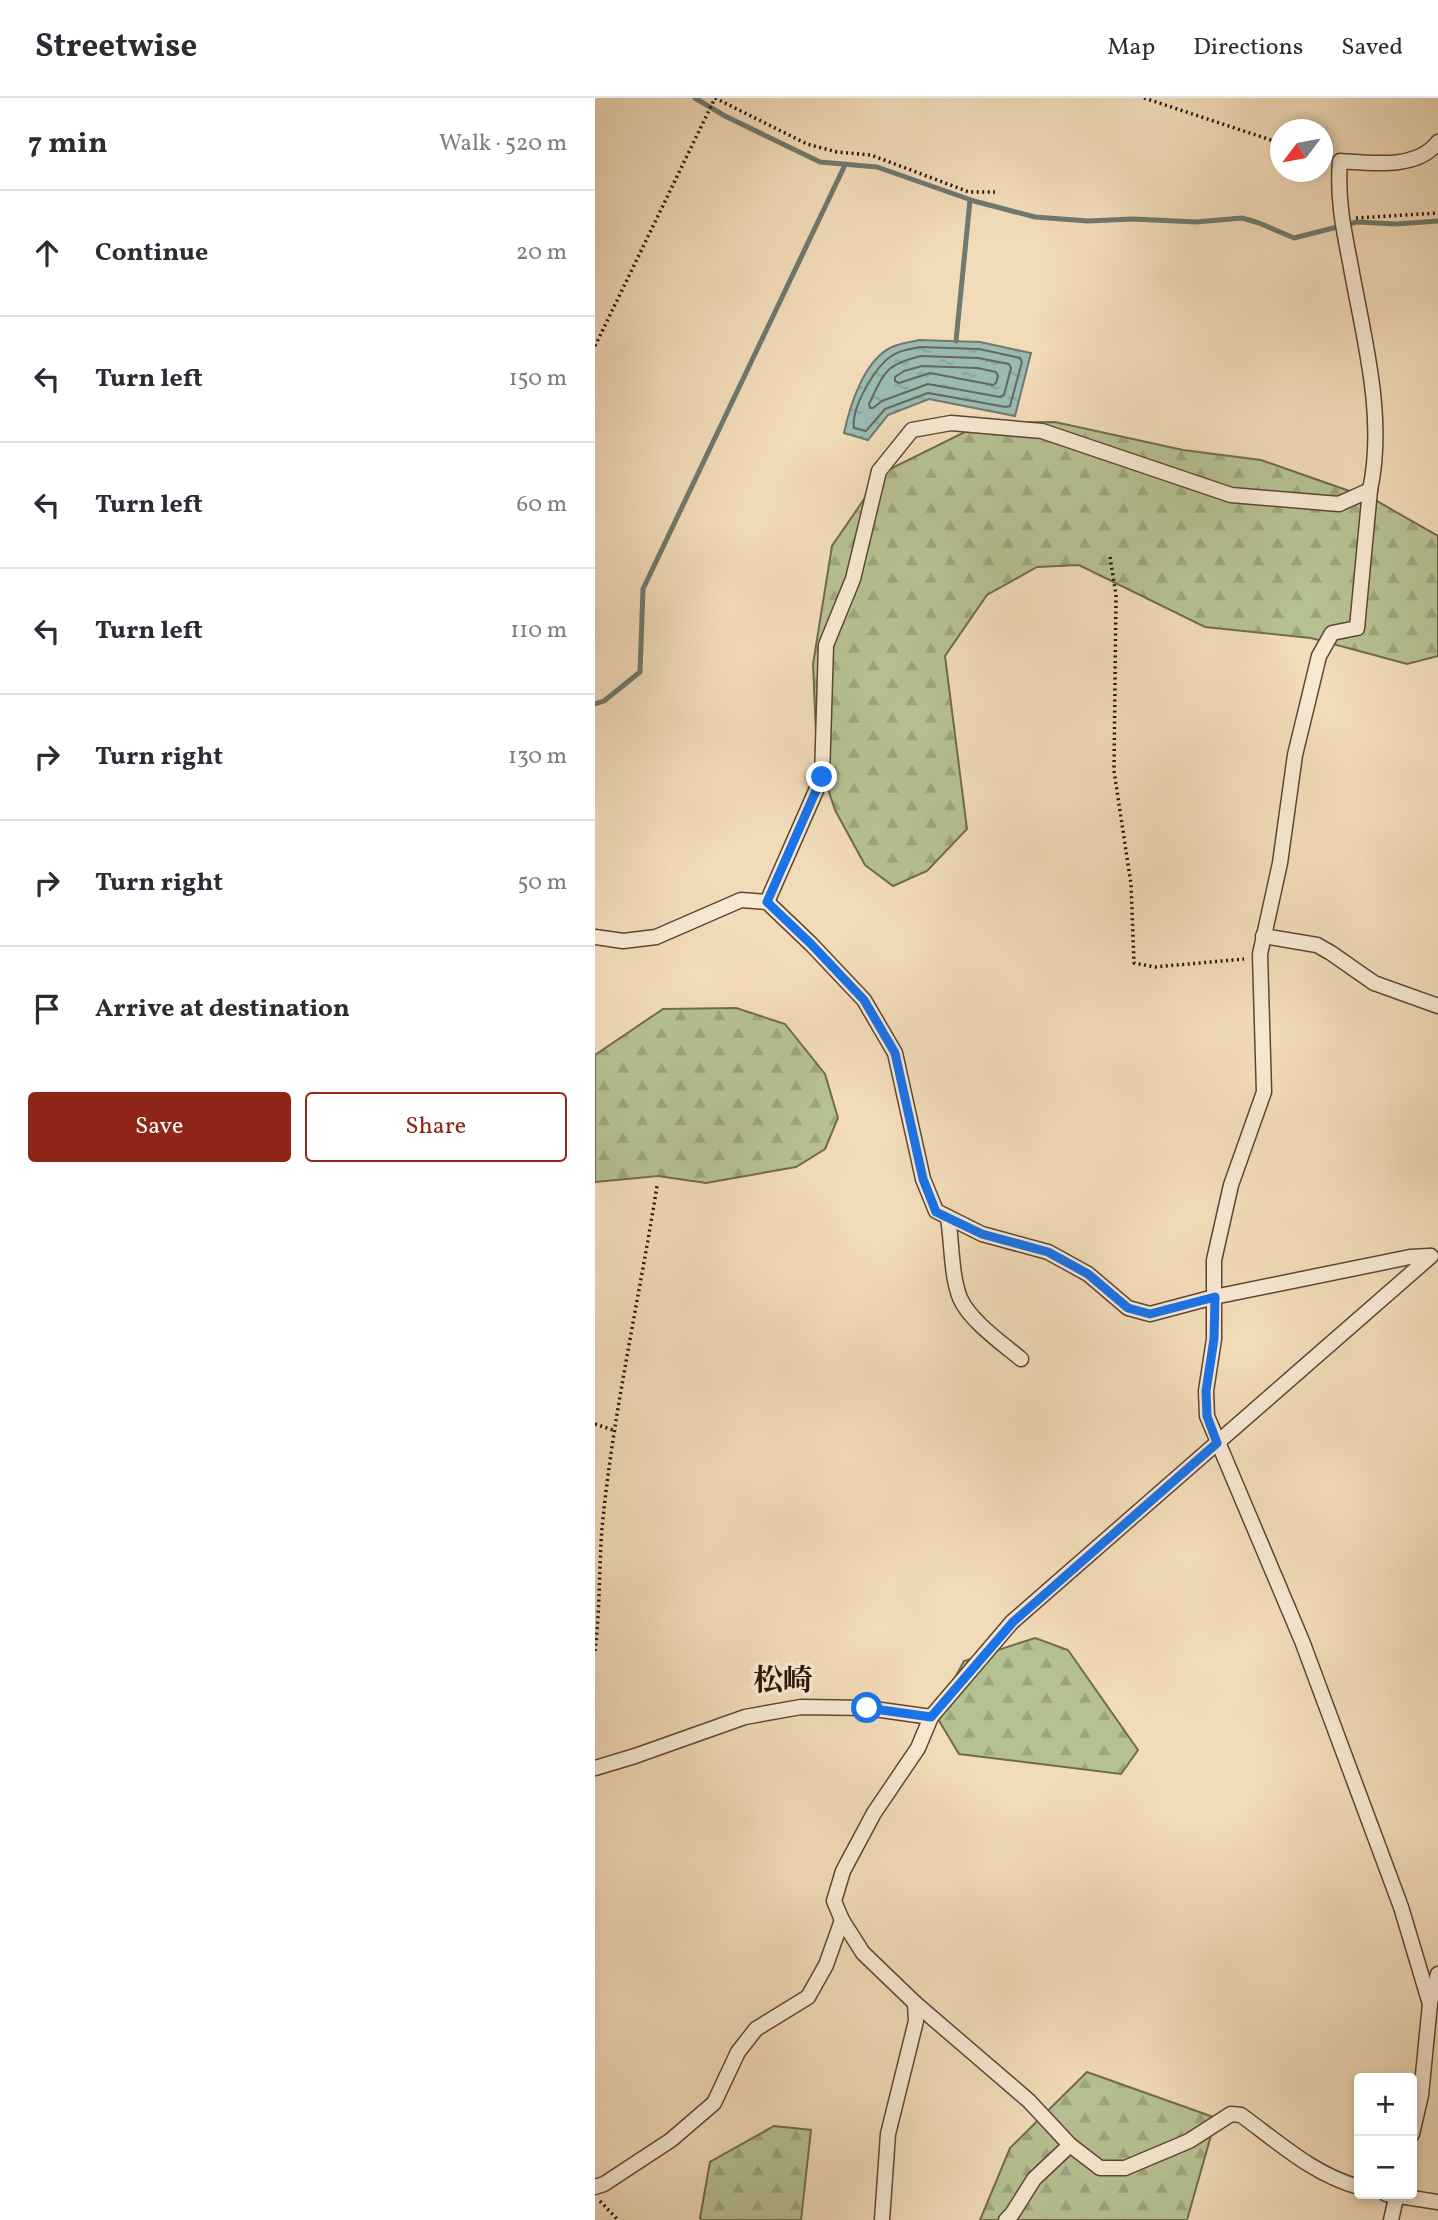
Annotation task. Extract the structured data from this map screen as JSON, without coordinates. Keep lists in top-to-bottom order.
{
  "districts": ["松崎"],
  "north": "bottom left",
  "page": {
    "header": "Streetwise",
    "nav": ["Map", "Directions", "Saved"],
    "heading": ["7 min", "Walk · 520 m"],
    "list": [
      ["Continue", "20 m"],
      ["Turn left", "150 m"],
      ["Turn left", "60 m"],
      ["Turn left", "110 m"],
      ["Turn right", "130 m"],
      ["Turn right", "50 m"],
      "Arrive at destination"
    ],
    "buttons": ["Save", "Share"],
    "map_buttons": ["+", "−"]
  }
}
